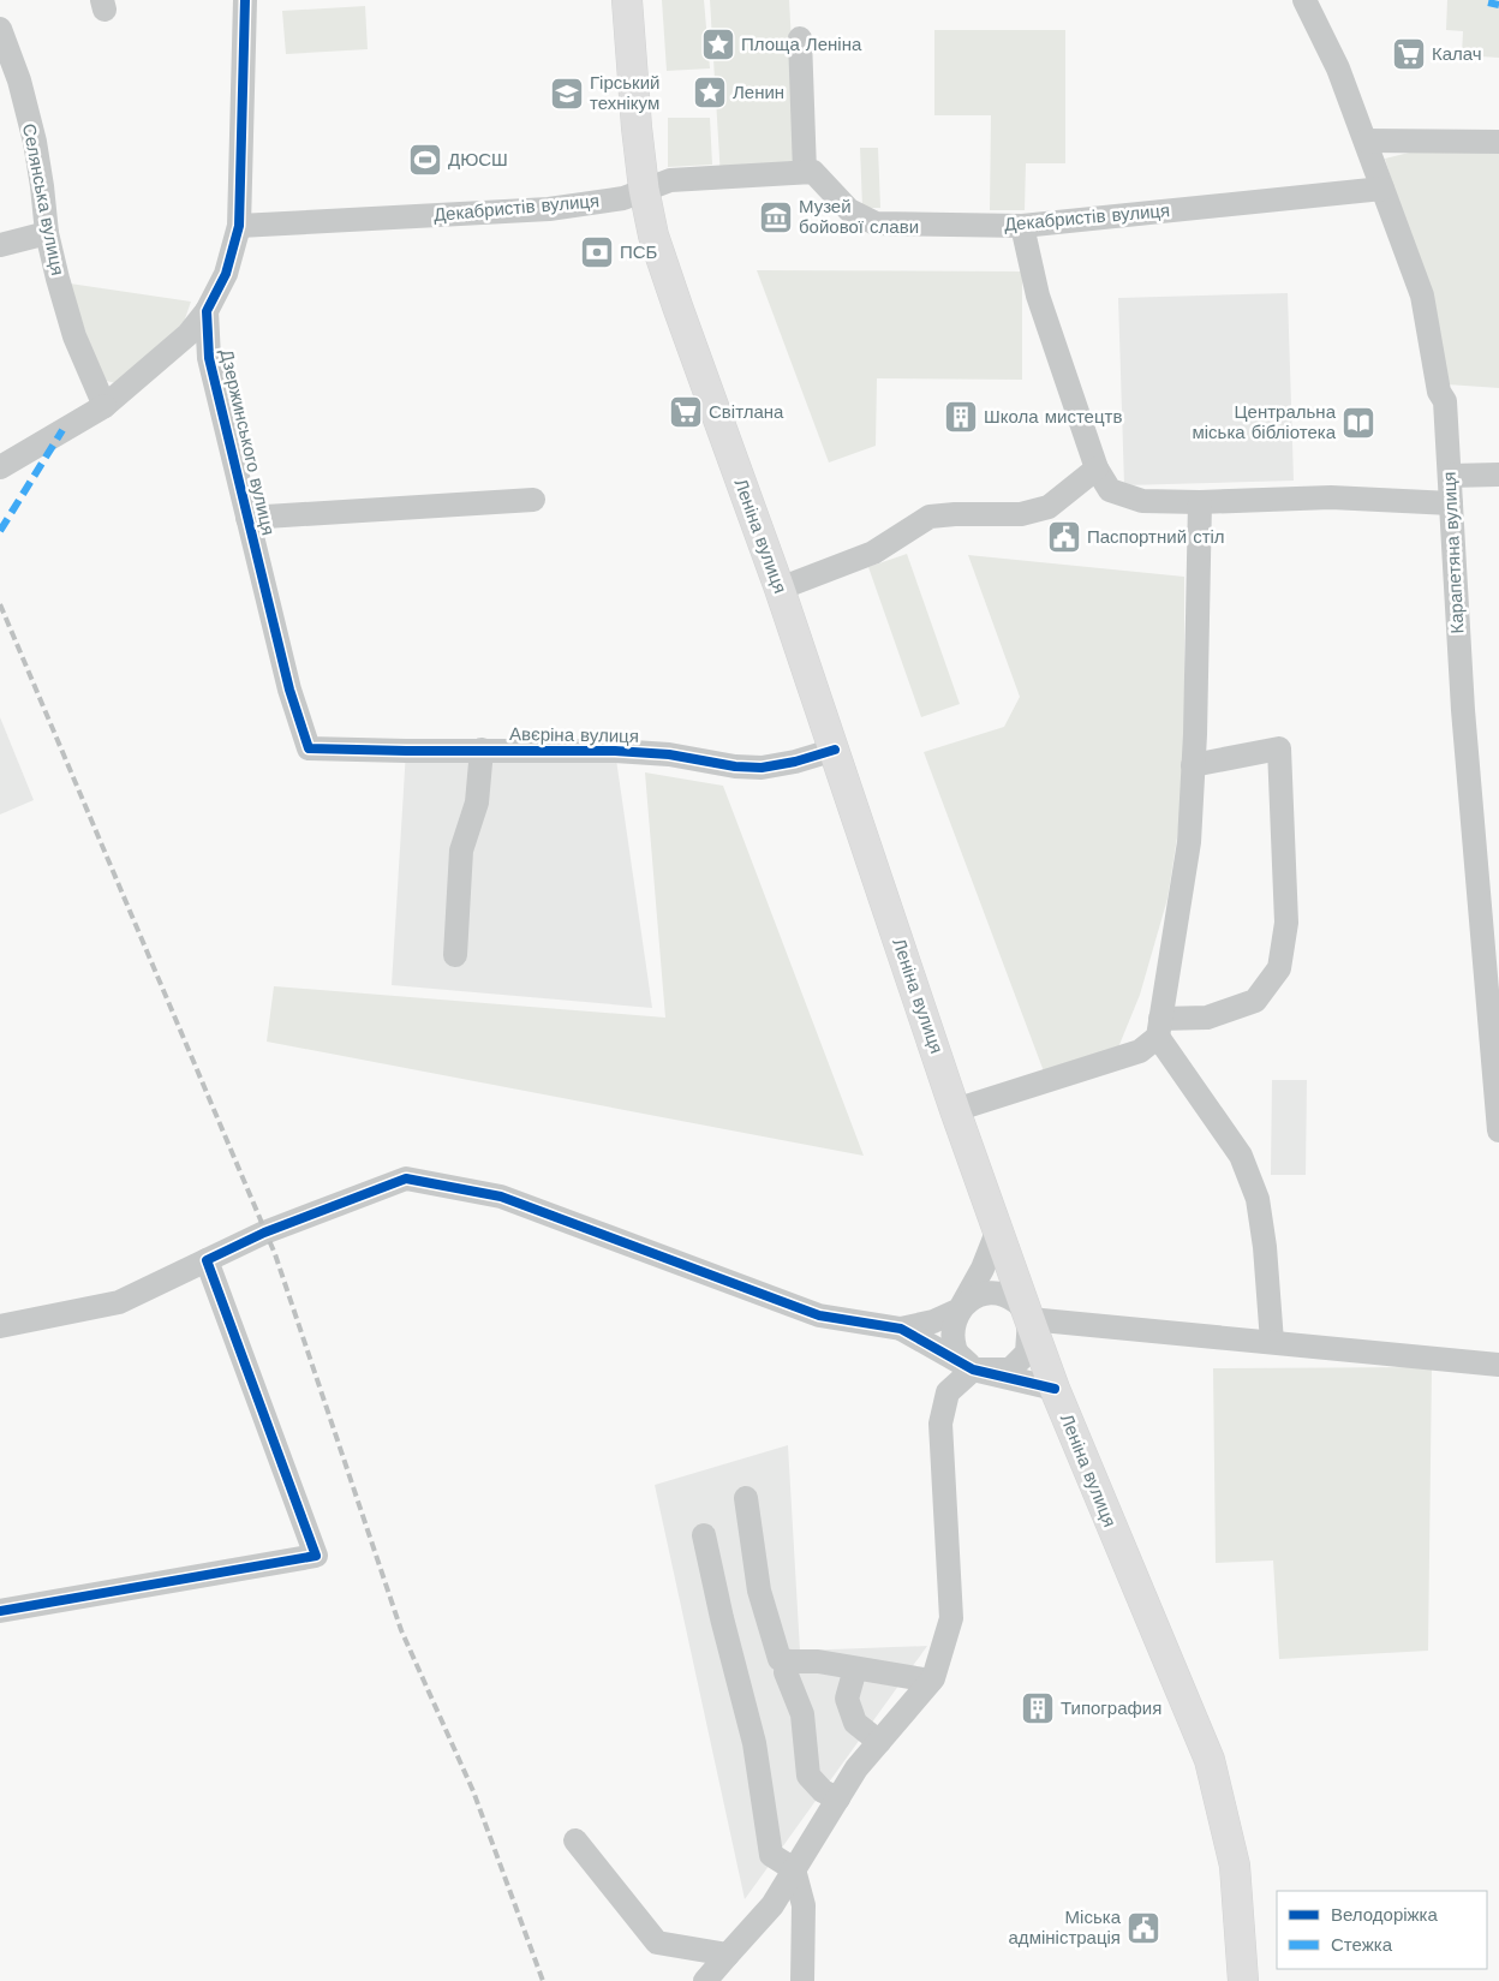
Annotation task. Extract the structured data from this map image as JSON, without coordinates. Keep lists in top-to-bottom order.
{
  "streets": {
    "main road": ["Леніна вулиця"],
    "street": [
      "Селянська вулиця",
      "Декабристів вулиця",
      "Дзержинського вулиця",
      "Карапетяна вулиця",
      "Авєріна вулиця"
    ]
  },
  "crossings": [
    ["Декабристів вулиця", "Леніна вулиця"],
    ["Декабристів вулиця", "Карапетяна вулиця"],
    ["Дзержинського вулиця", "Авєріна вулиця"],
    ["Леніна вулиця", "Авєріна вулиця"]
  ],
  "places": {
    "place": ["Площа Леніна", "Ленин"],
    "supermarket": ["Калач", "Світлана"],
    "school or university": ["Гірський технікум"],
    "sports": ["ДЮСШ"],
    "museum": ["Музей бойової слави"],
    "bank": ["ПСБ"],
    "building": ["Школа мистецтв", "Типография"],
    "library": ["Центральна міська бібліотека"],
    "public building": ["Паспортний стіл", "Міська адміністрація"]
  },
  "legend": ["Велодоріжка", "Стежка"]
}
